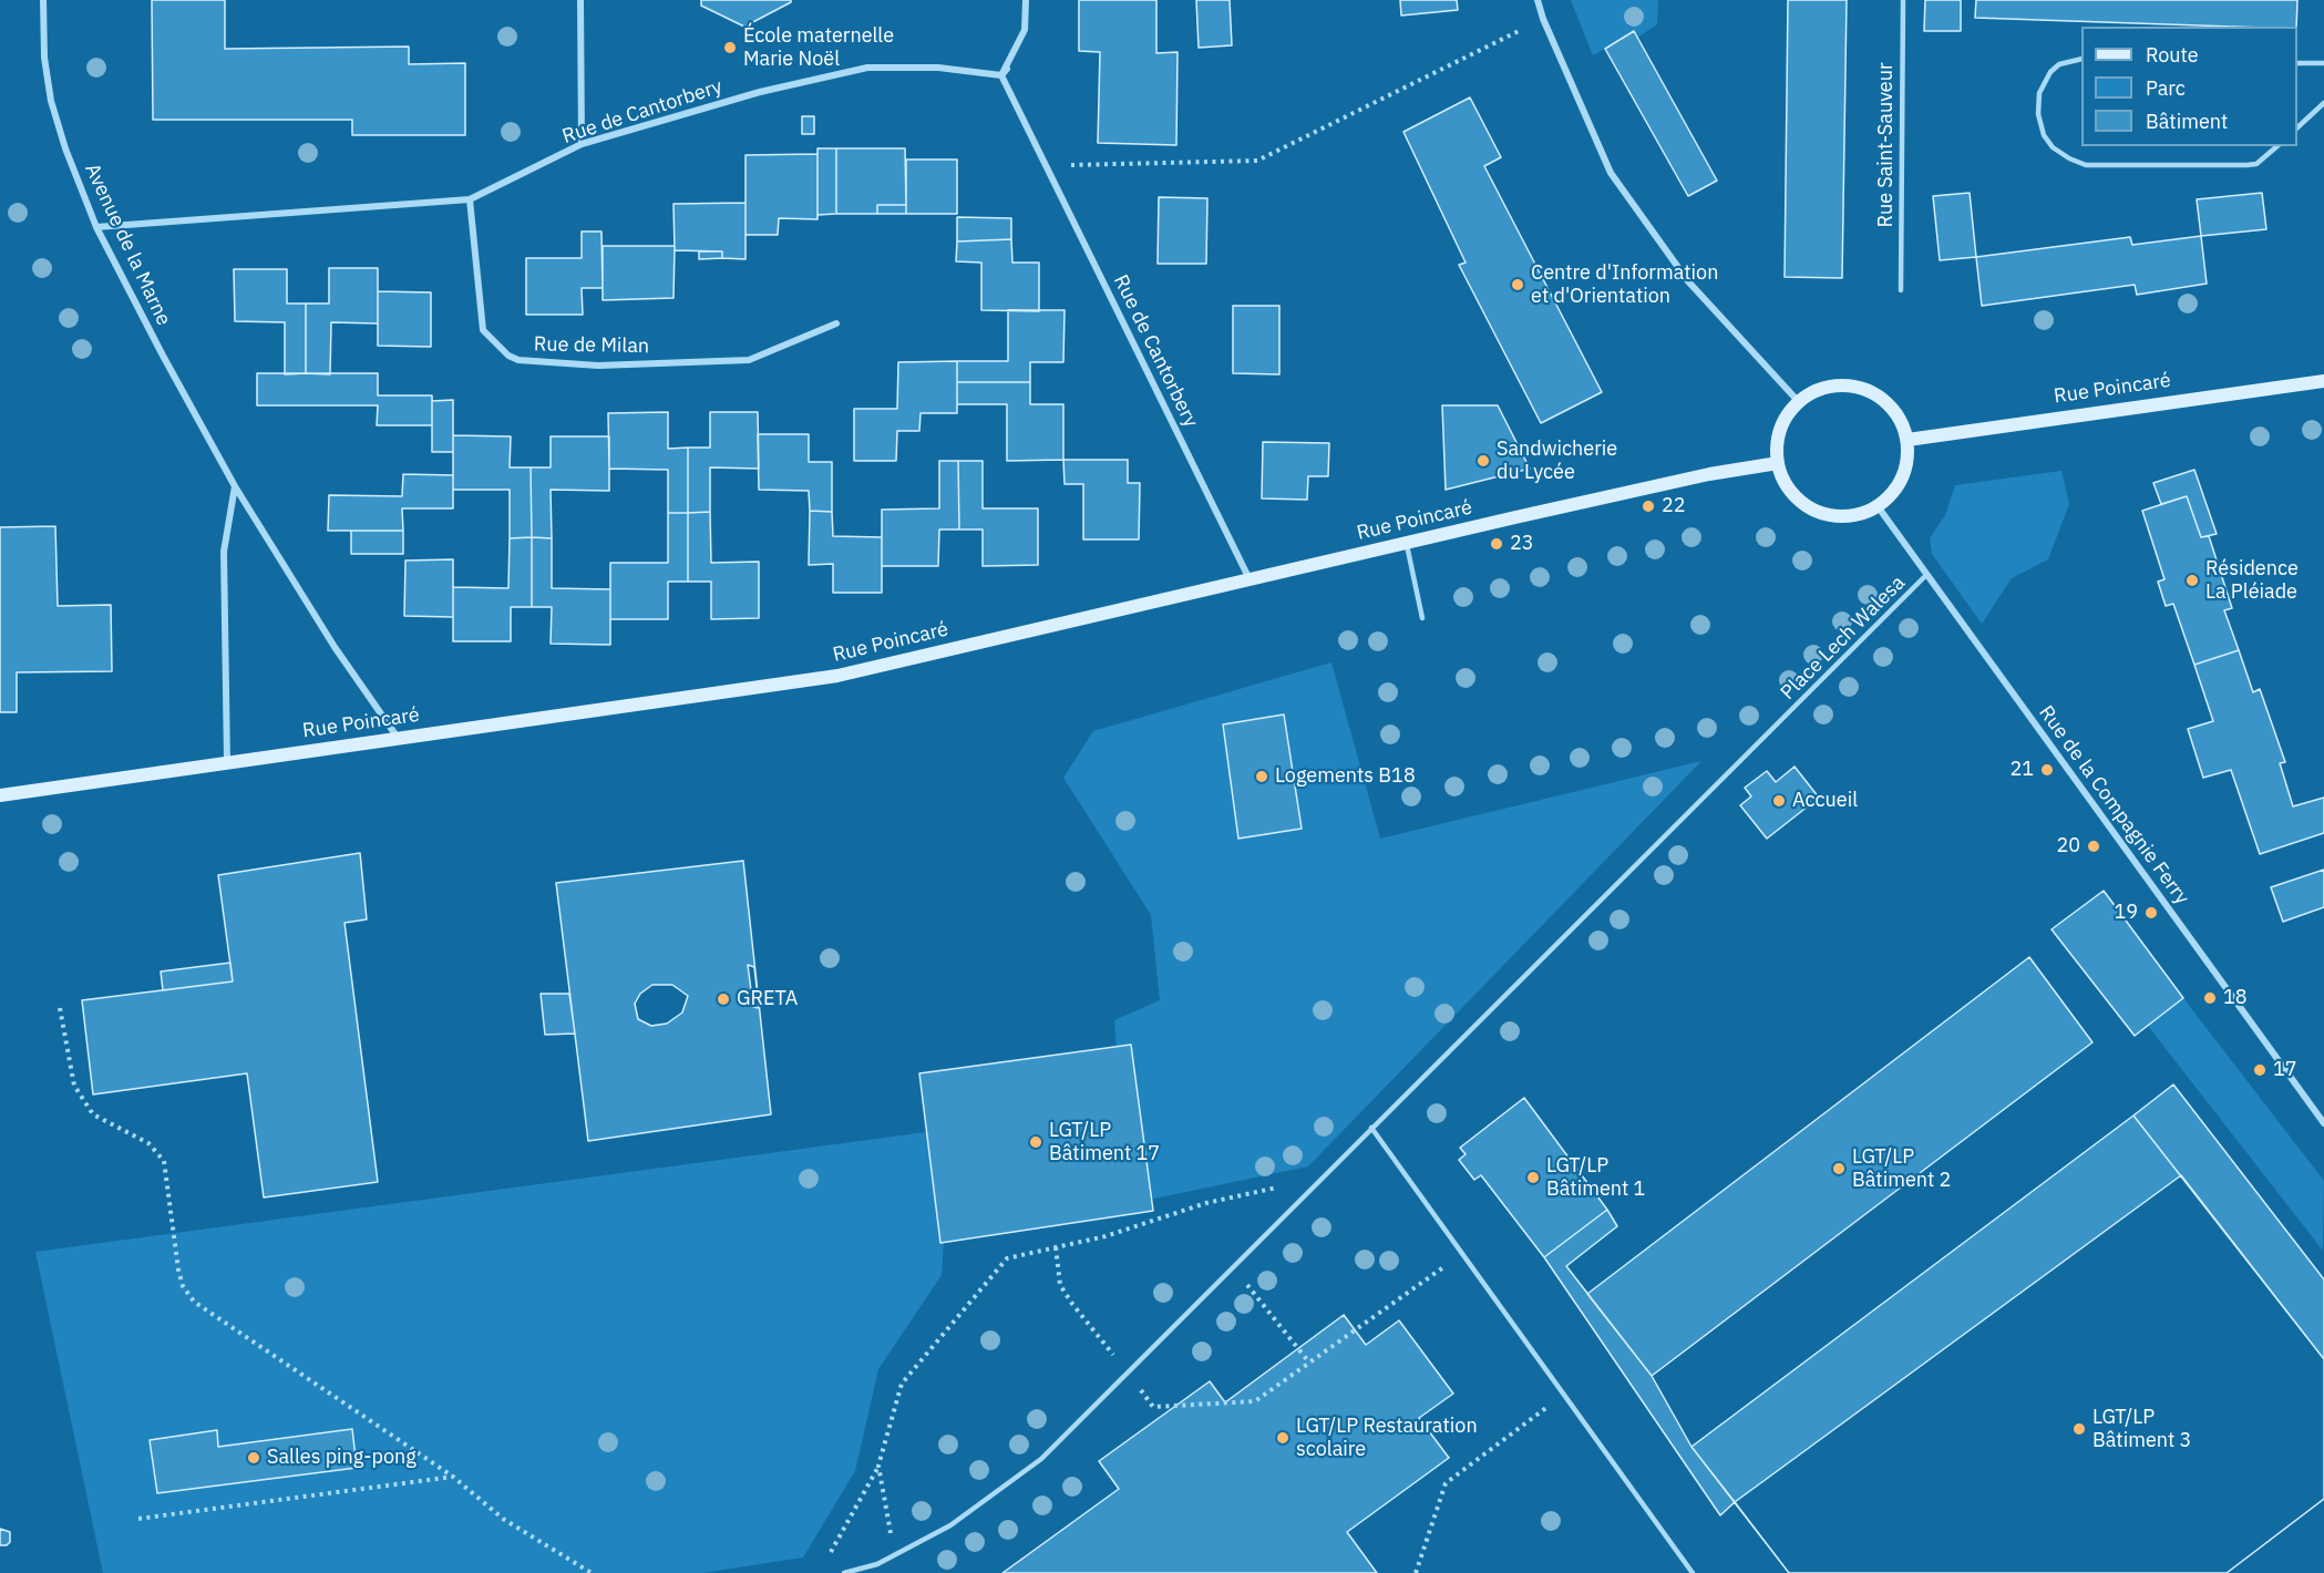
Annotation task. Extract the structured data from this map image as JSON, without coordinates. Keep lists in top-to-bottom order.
{
  "streets": {
    "street": [
      "Rue de Cantorbery",
      "Avenue de la Marne",
      "Rue de Milan",
      "Rue Poincaré",
      "Rue de la Compagnie Ferry"
    ],
    "lane": ["Rue Saint-Sauveur", "Place Lech Walesa"]
  },
  "crossings": [
    ["Rue de Cantorbery", "Avenue de la Marne"],
    ["Rue de Cantorbery", "Rue de Milan"],
    ["Rue de Cantorbery", "Rue Poincaré"],
    ["Avenue de la Marne", "Rue Poincaré"],
    ["Rue Poincaré", "Rue de la Compagnie Ferry"],
    ["Place Lech Walesa", "Rue de la Compagnie Ferry"]
  ],
  "places": [
    "École maternelle Marie Noël",
    "Centre d'Information et d'Orientation",
    "Sandwicherie du Lycée",
    "22",
    "23",
    "Résidence La Pléiade",
    "21",
    "Logements B18",
    "Accueil",
    "20",
    "19",
    "18",
    "GRETA",
    "17",
    "LGT/LP Bâtiment 17",
    "LGT/LP Bâtiment 2",
    "LGT/LP Bâtiment 1",
    "LGT/LP Bâtiment 3",
    "LGT/LP Restauration scolaire",
    "Salles ping-pong"
  ],
  "legend": ["Route", "Parc", "Bâtiment"]
}
